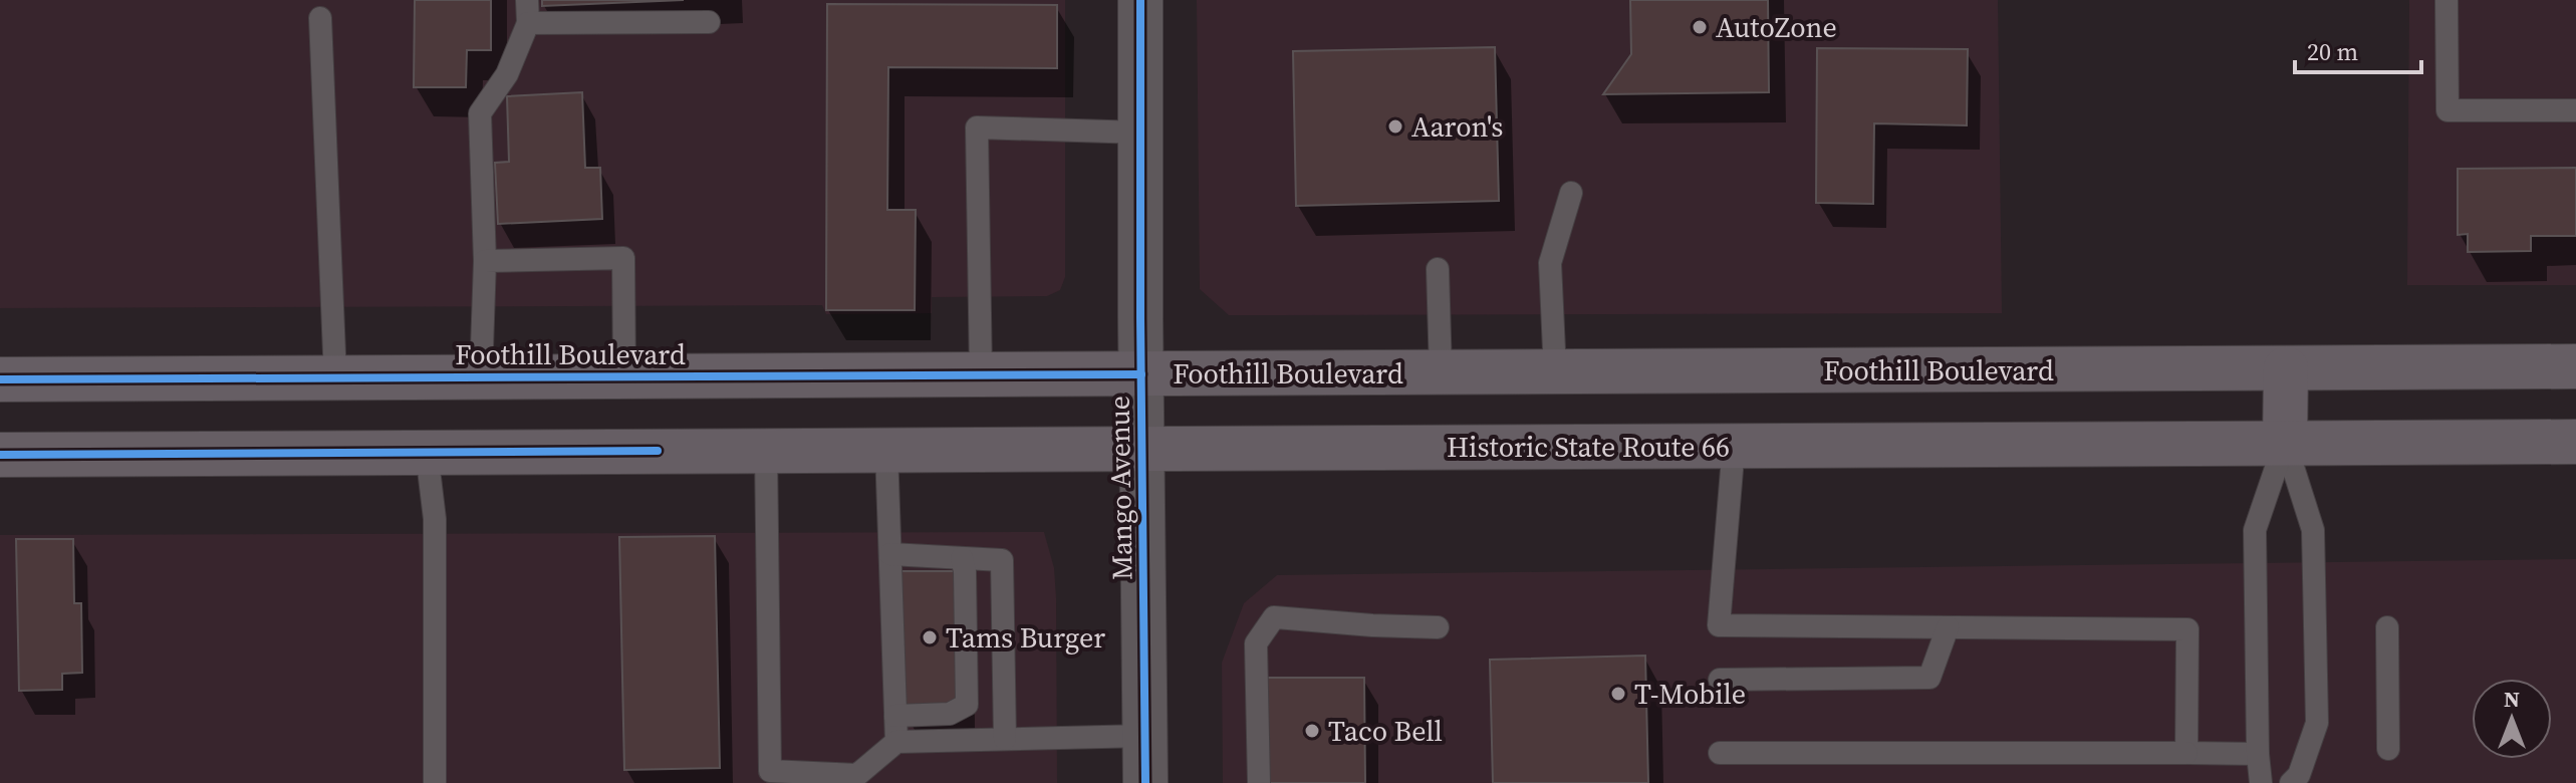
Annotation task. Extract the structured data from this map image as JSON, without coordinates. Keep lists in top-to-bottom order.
{
  "streets": {
    "main road": ["Foothill Boulevard", "Historic State Route 66"],
    "street": ["Mango Avenue"]
  },
  "crossings": [
    ["Foothill Boulevard", "Mango Avenue"],
    ["Historic State Route 66", "Mango Avenue"]
  ],
  "places": [
    "AutoZone",
    "Aaron's",
    "Tams Burger",
    "T-Mobile",
    "Taco Bell"
  ],
  "scale_bar": "20 m",
  "north": "top"
}
